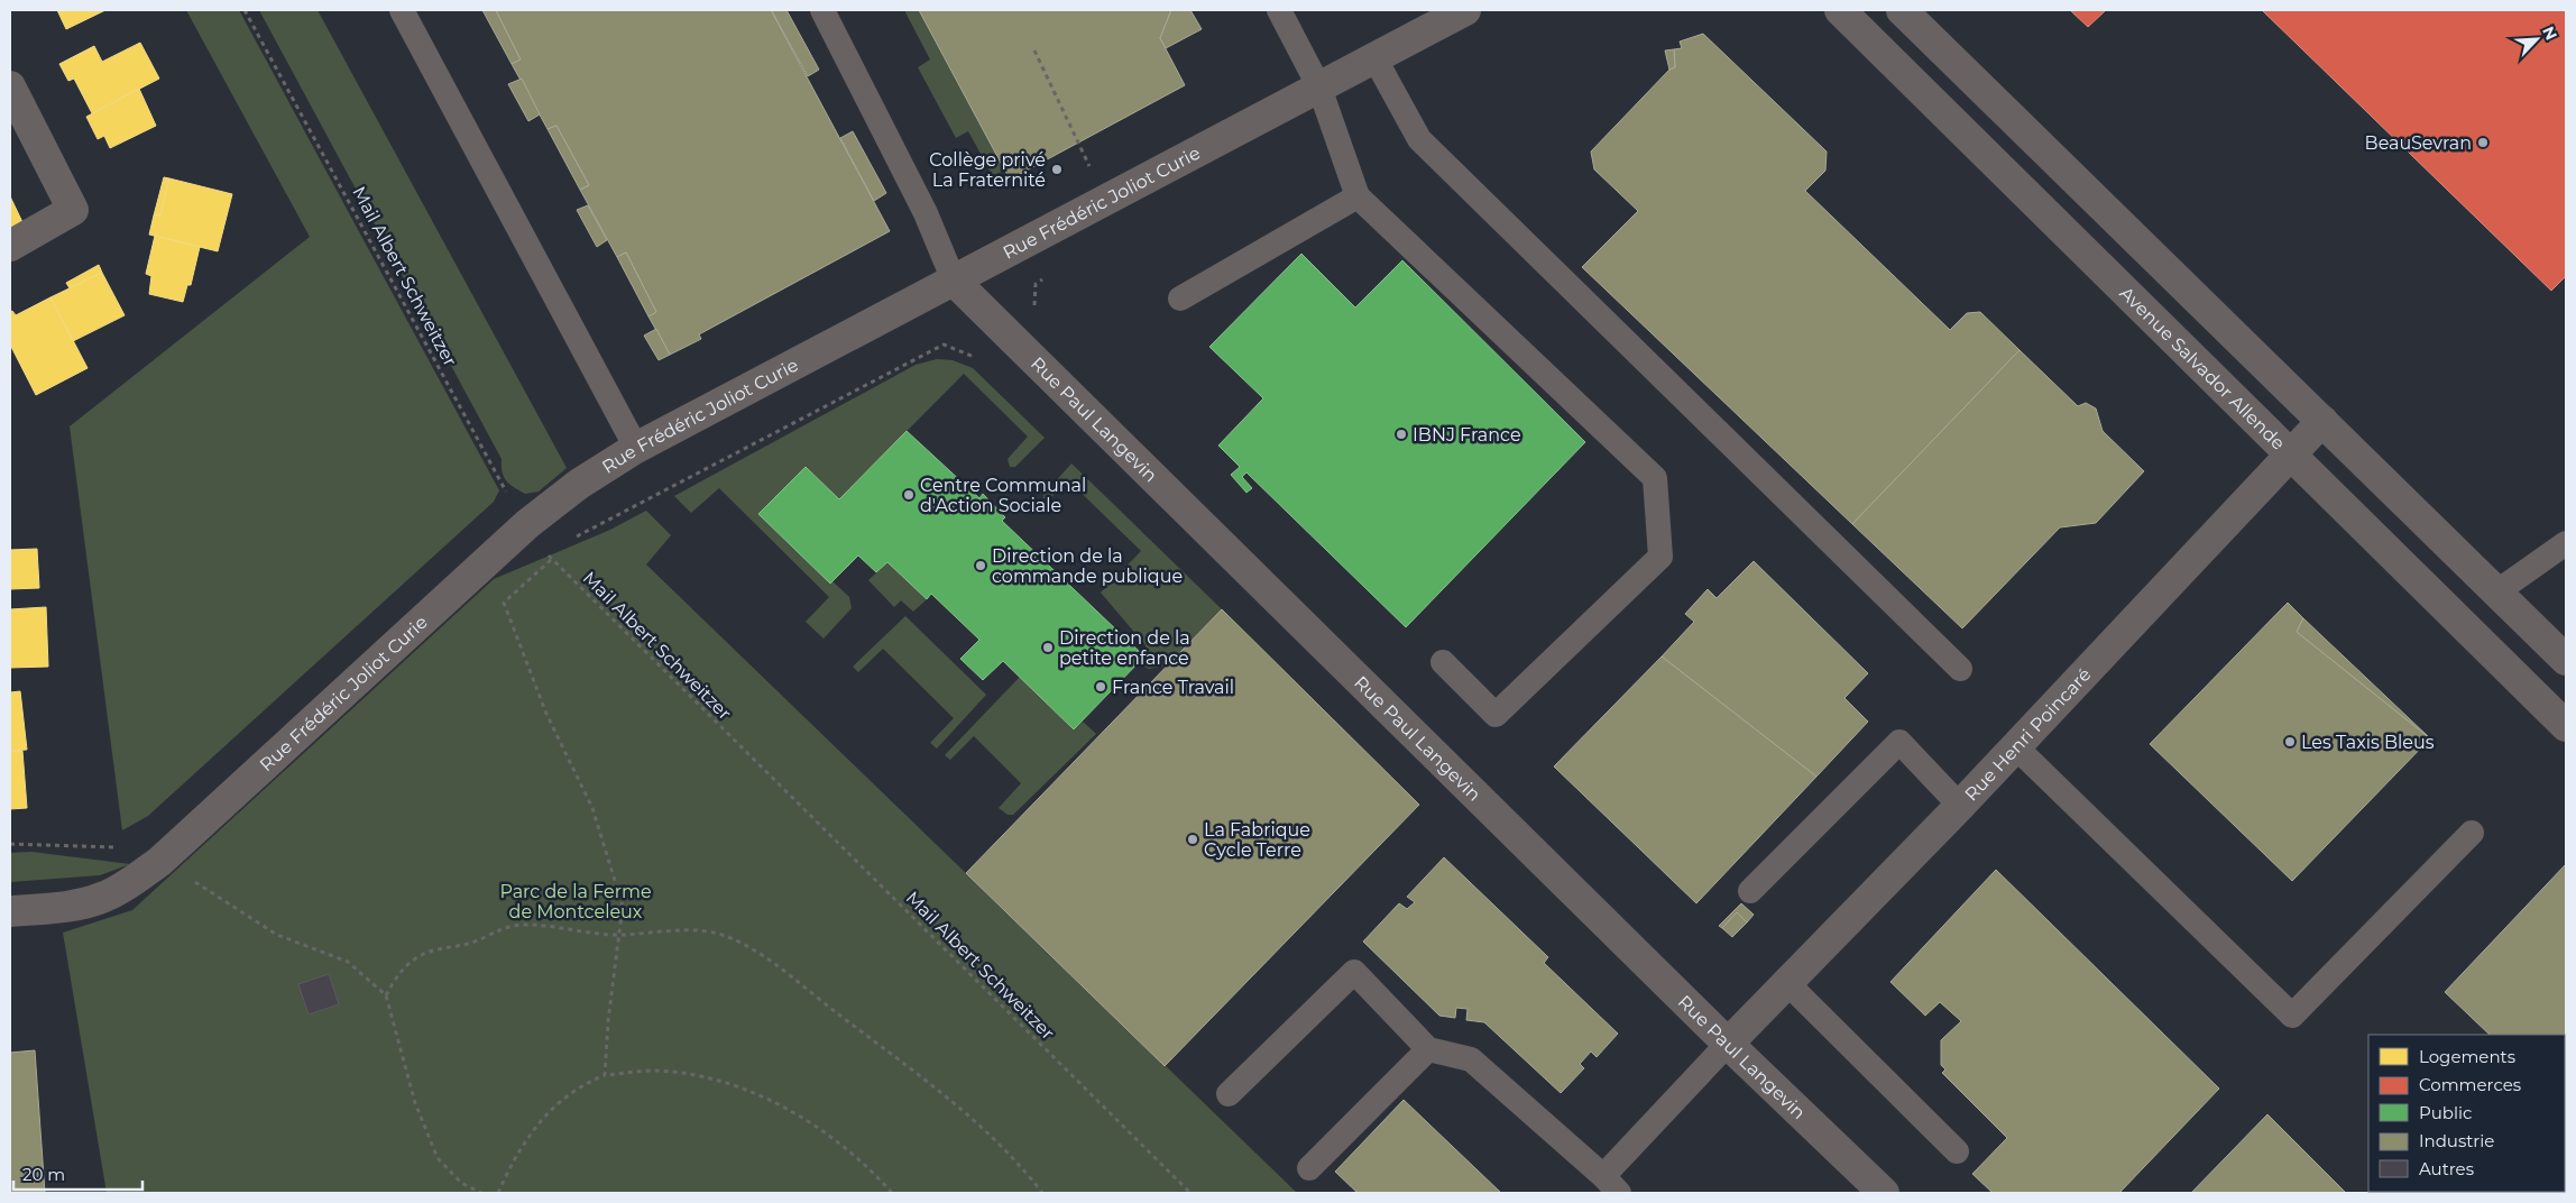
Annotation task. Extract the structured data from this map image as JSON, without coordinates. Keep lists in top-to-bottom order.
{
  "streets": {
    "street": [
      "Rue Frédéric Joliot Curie",
      "Avenue Salvador Allende",
      "Rue Paul Langevin",
      "Rue Henri Poincaré"
    ],
    "path": ["Mail Albert Schweitzer"]
  },
  "crossings": [
    ["Rue Frédéric Joliot Curie", "Mail Albert Schweitzer"],
    ["Rue Frédéric Joliot Curie", "Rue Paul Langevin"],
    ["Avenue Salvador Allende", "Rue Henri Poincaré"],
    ["Rue Paul Langevin", "Rue Henri Poincaré"]
  ],
  "parks": ["Parc de la Ferme de Montceleux"],
  "places": [
    "BeauSevran",
    "Collège privé La Fraternité",
    "IBNJ France",
    "Centre Communal d'Action Sociale",
    "Direction de la commande publique",
    "Direction de la petite enfance",
    "France Travail",
    "Les Taxis Bleus",
    "La Fabrique Cycle Terre"
  ],
  "legend": [
    "Logements",
    "Commerces",
    "Public",
    "Industrie",
    "Autres"
  ],
  "scale_bar": "20 m",
  "north": "top right"
}
